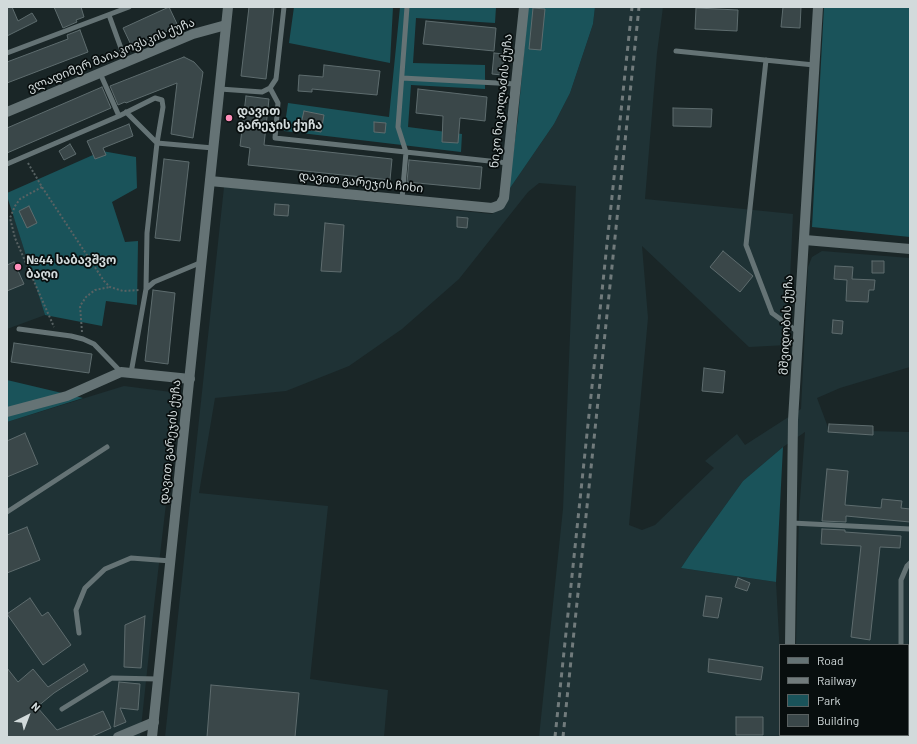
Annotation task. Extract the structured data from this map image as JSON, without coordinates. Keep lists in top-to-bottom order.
{
  "streets": {
    "main road": [
      "ვლადიმერ მაიაკოვსკის ქუჩა",
      "ნიკო ნიკოლაძის ქუჩა",
      "დავით გარეჯის ჩიხი",
      "მშვიდობის ქუჩა",
      "დავით გარეჯის ქუჩა"
    ]
  },
  "crossings": [
    ["ვლადიმერ მაიაკოვსკის ქუჩა", "დავით გარეჯის ქუჩა"],
    ["ნიკო ნიკოლაძის ქუჩა", "დავით გარეჯის ჩიხი"],
    ["დავით გარეჯის ჩიხი", "დავით გარეჯის ქუჩა"]
  ],
  "places": ["დავით გარეჯის ქუჩა", "№44 საბავშვო ბაღი"],
  "legend": [
    "Road",
    "Railway",
    "Park",
    "Building"
  ],
  "north": "top right"
}
